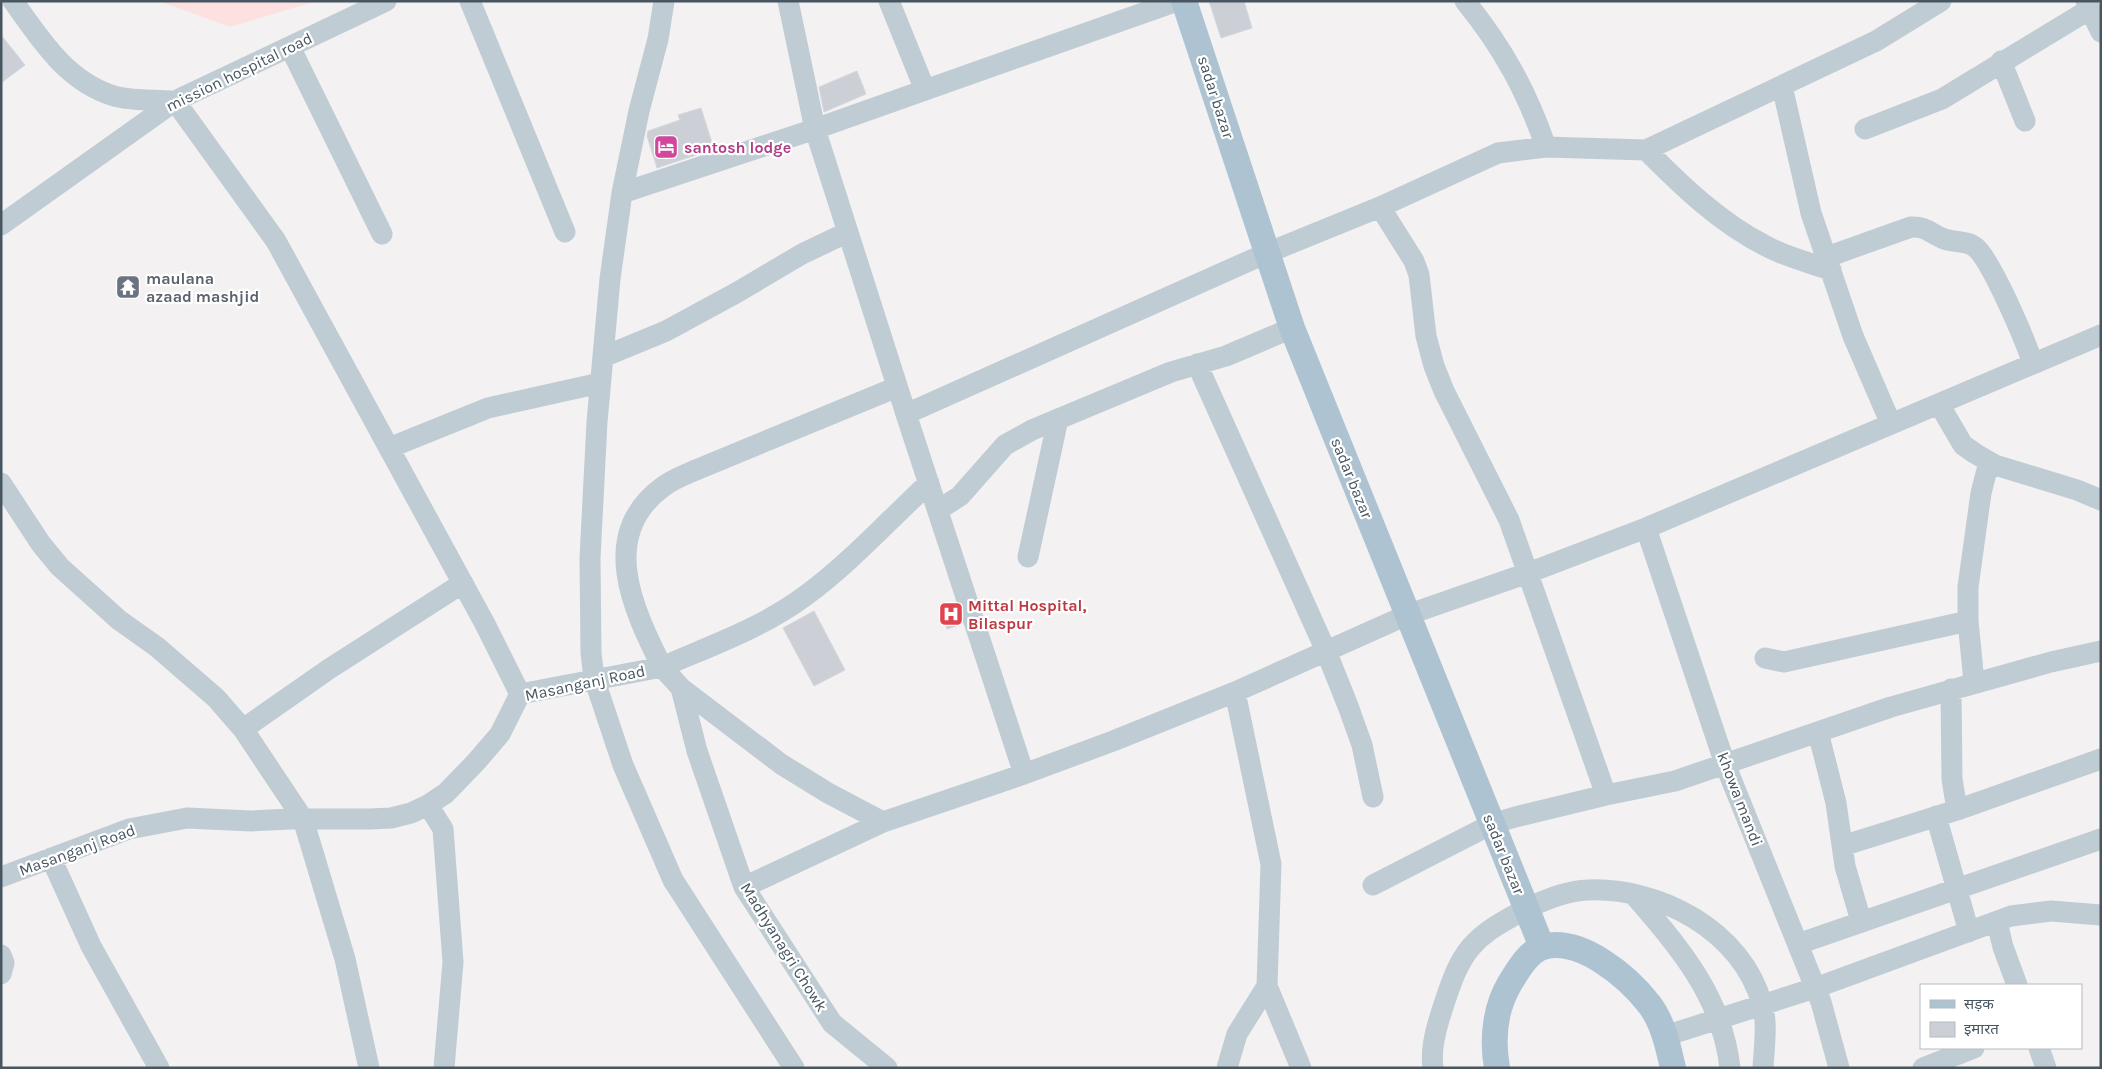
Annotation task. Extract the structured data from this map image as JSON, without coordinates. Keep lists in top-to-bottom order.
{
  "streets": {
    "main road": ["sadar bazar"],
    "street": [
      "mission hospital road",
      "Masanganj Road",
      "khowa mandi",
      "Madhyanagri Chowk"
    ]
  },
  "crossings": [
    ["Masanganj Road", "Madhyanagri Chowk"]
  ],
  "places": {
    "hotel": ["santosh lodge"],
    "temple": ["maulana azaad mashjid"],
    "hospital": ["Mittal Hospital, Bilaspur"]
  },
  "legend": ["सड़क", "इमारत"]
}
